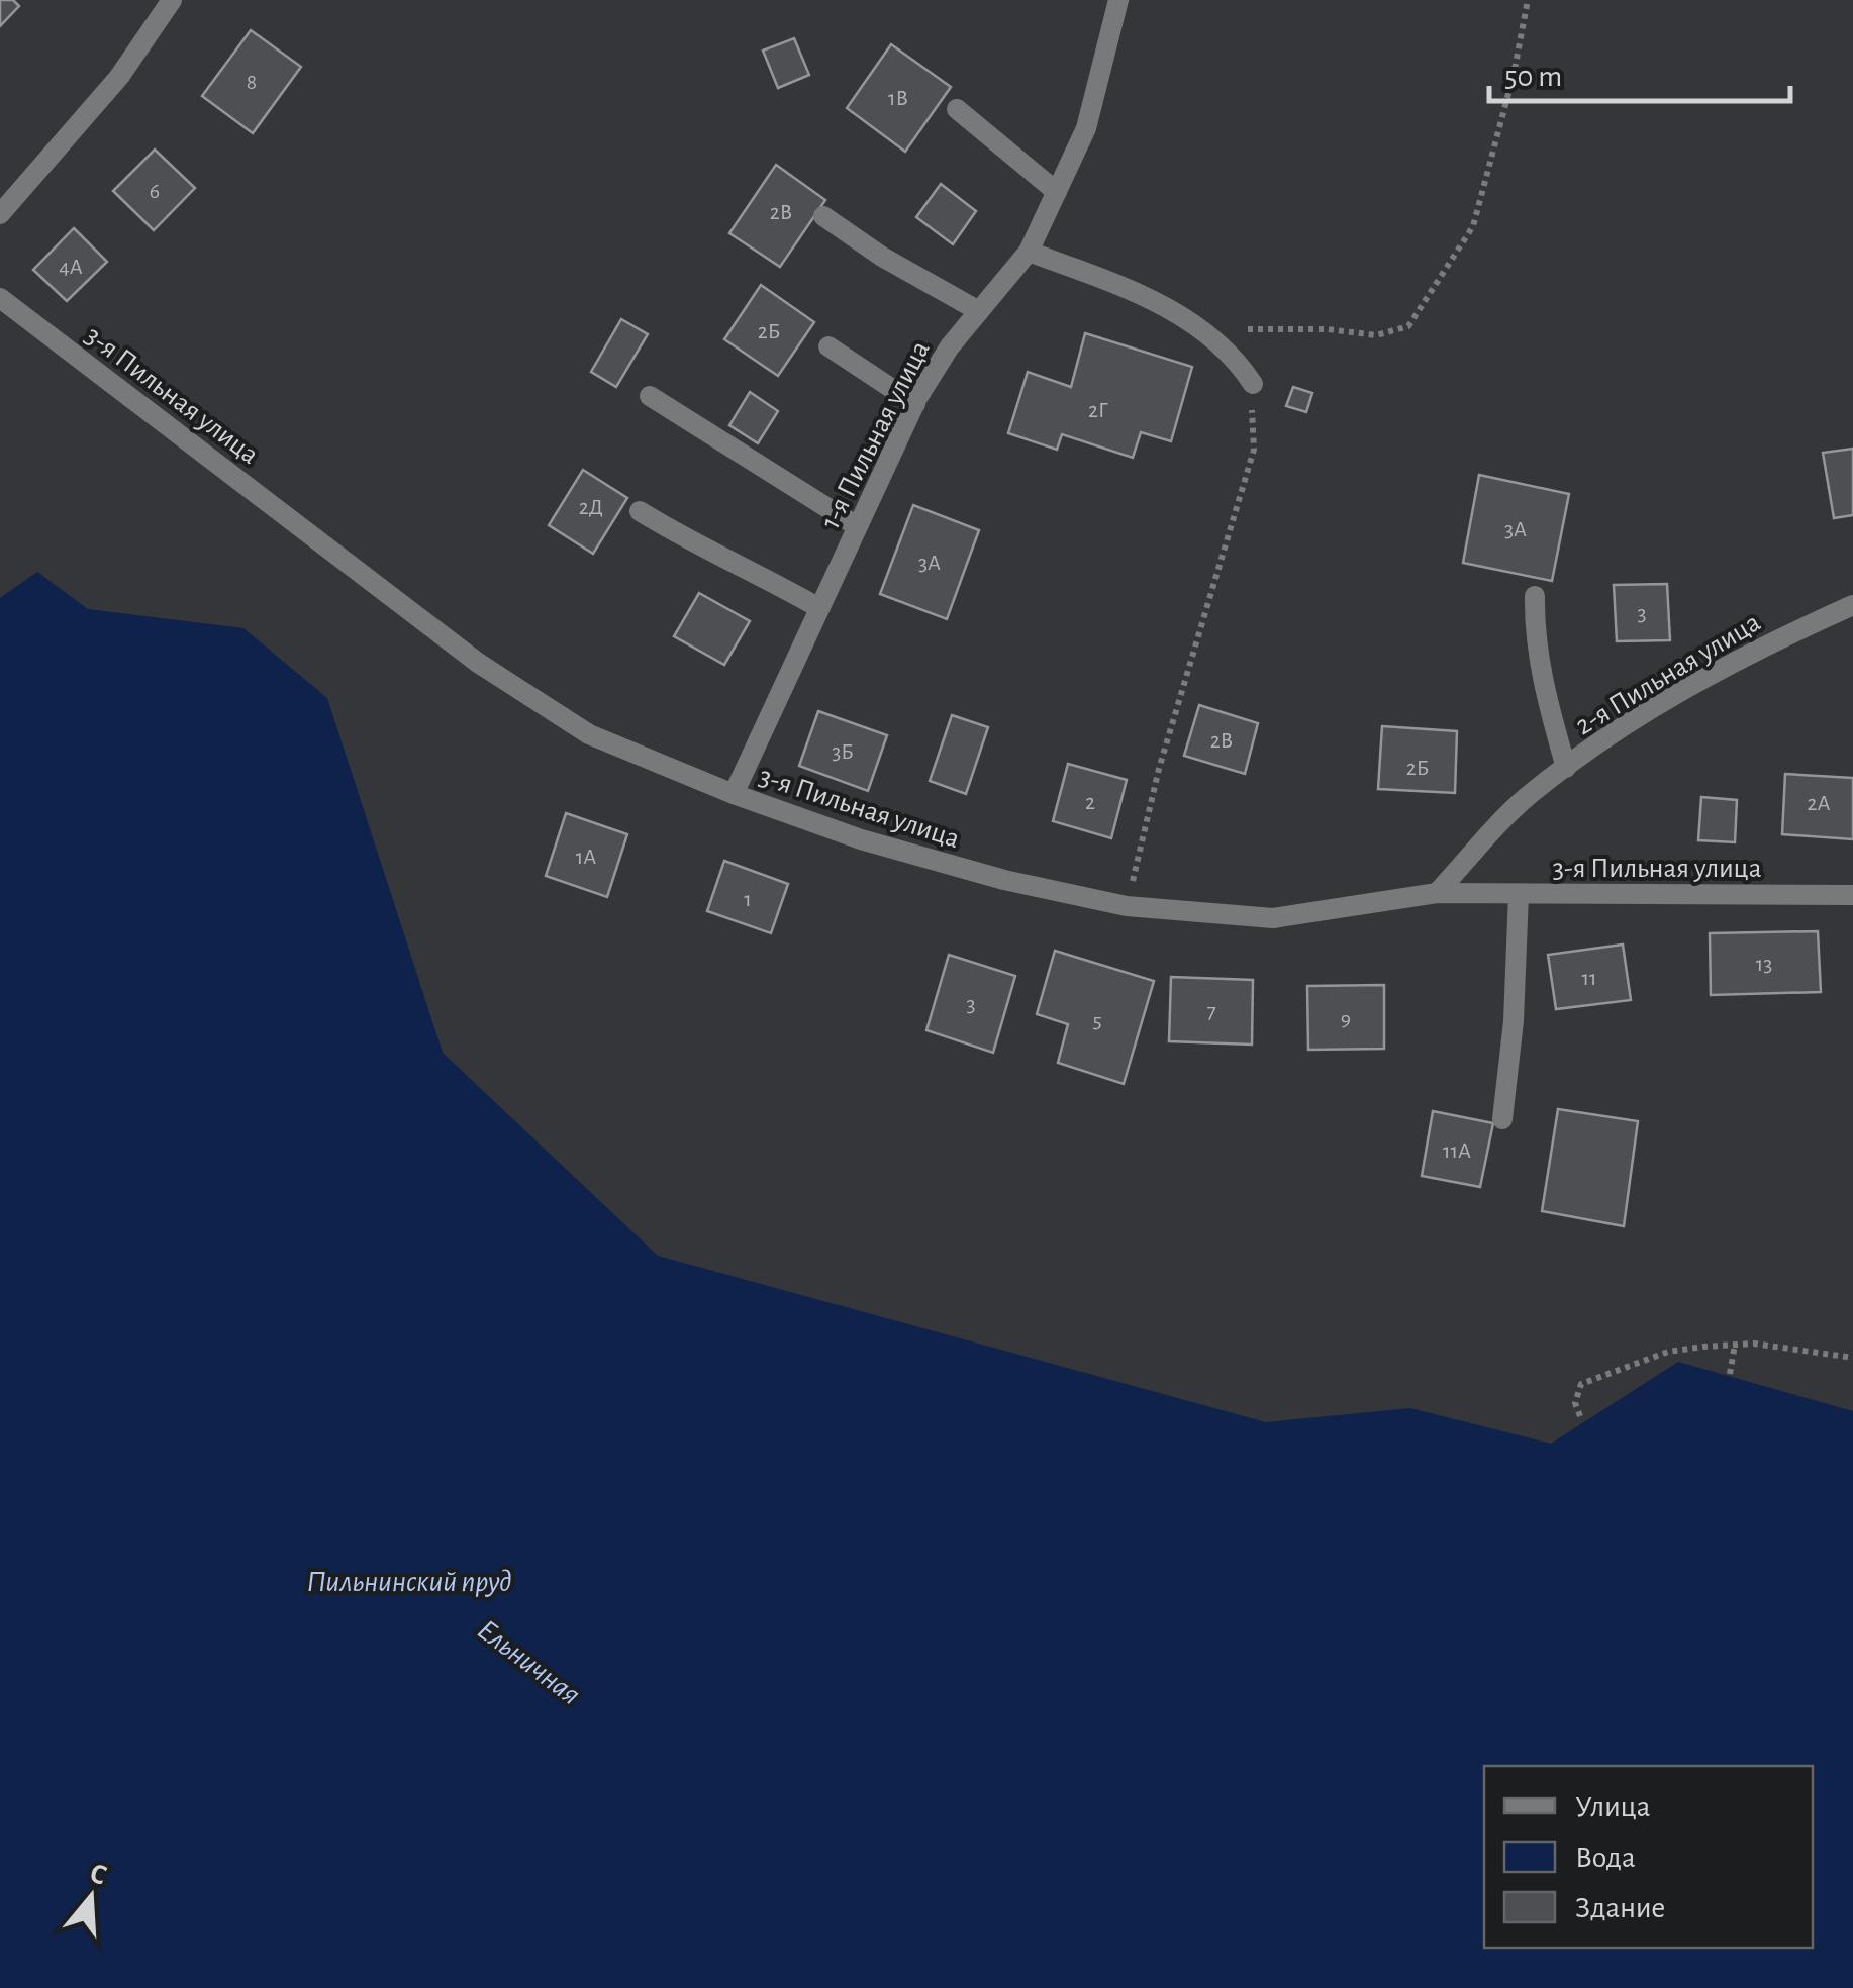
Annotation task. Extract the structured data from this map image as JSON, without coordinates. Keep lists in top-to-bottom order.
{
  "streets": {
    "street": ["3-я Пильная улица", "1-я Пильная улица", "2-я Пильная улица"]
  },
  "crossings": [
    ["3-я Пильная улица", "1-я Пильная улица"],
    ["3-я Пильная улица", "2-я Пильная улица"]
  ],
  "water": ["Пильнинский пруд", "Ельничная"],
  "house_numbers": [
    "8",
    "1В",
    "6",
    "2В",
    "4А",
    "2Б",
    "2Г",
    "2Д",
    "3А",
    "3А",
    "3",
    "2В",
    "3Б",
    "2Б",
    "2",
    "2А",
    "1А",
    "1",
    "13",
    "11",
    "3",
    "7",
    "9",
    "5",
    "11А"
  ],
  "legend": ["Улица", "Вода", "Здание"],
  "scale_bar": "50 m",
  "north": "top"
}
